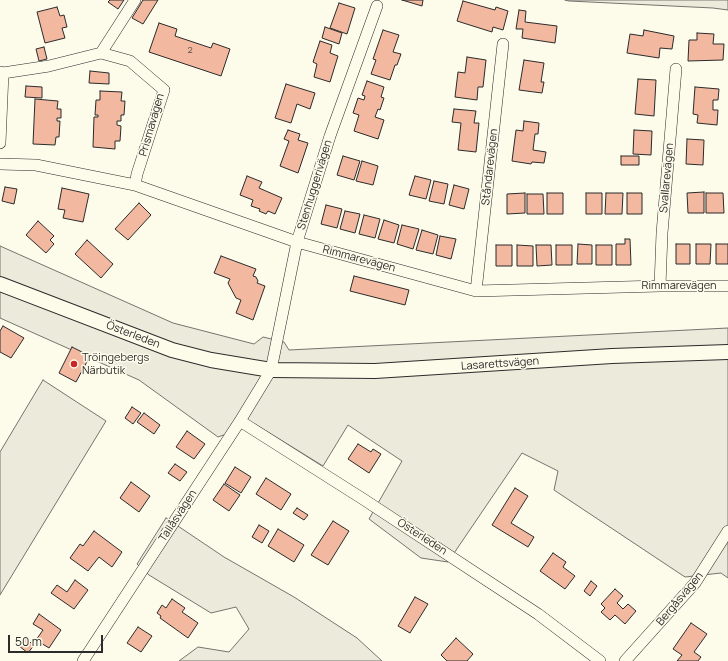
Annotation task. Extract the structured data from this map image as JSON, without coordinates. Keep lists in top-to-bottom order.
{
  "streets": {
    "street": [
      "Prismavägen",
      "Ståndarevägen",
      "Svallarevägen",
      "Stenhuggerivägen",
      "Rimmarevägen",
      "Österleden",
      "Lasarettsvägen",
      "Tallåsvägen",
      "Bergåsvägen"
    ]
  },
  "crossings": [
    ["Prismavägen", "Rimmarevägen"],
    ["Ståndarevägen", "Rimmarevägen"],
    ["Svallarevägen", "Rimmarevägen"],
    ["Stenhuggerivägen", "Rimmarevägen"],
    ["Stenhuggerivägen", "Österleden"],
    ["Stenhuggerivägen", "Lasarettsvägen"],
    ["Stenhuggerivägen", "Tallåsvägen"],
    ["Österleden", "Lasarettsvägen"],
    ["Österleden", "Tallåsvägen"],
    ["Lasarettsvägen", "Tallåsvägen"]
  ],
  "places": ["Tröingebergs Närbutik"],
  "house_numbers": ["2"],
  "scale_bar": "50 m"
}
